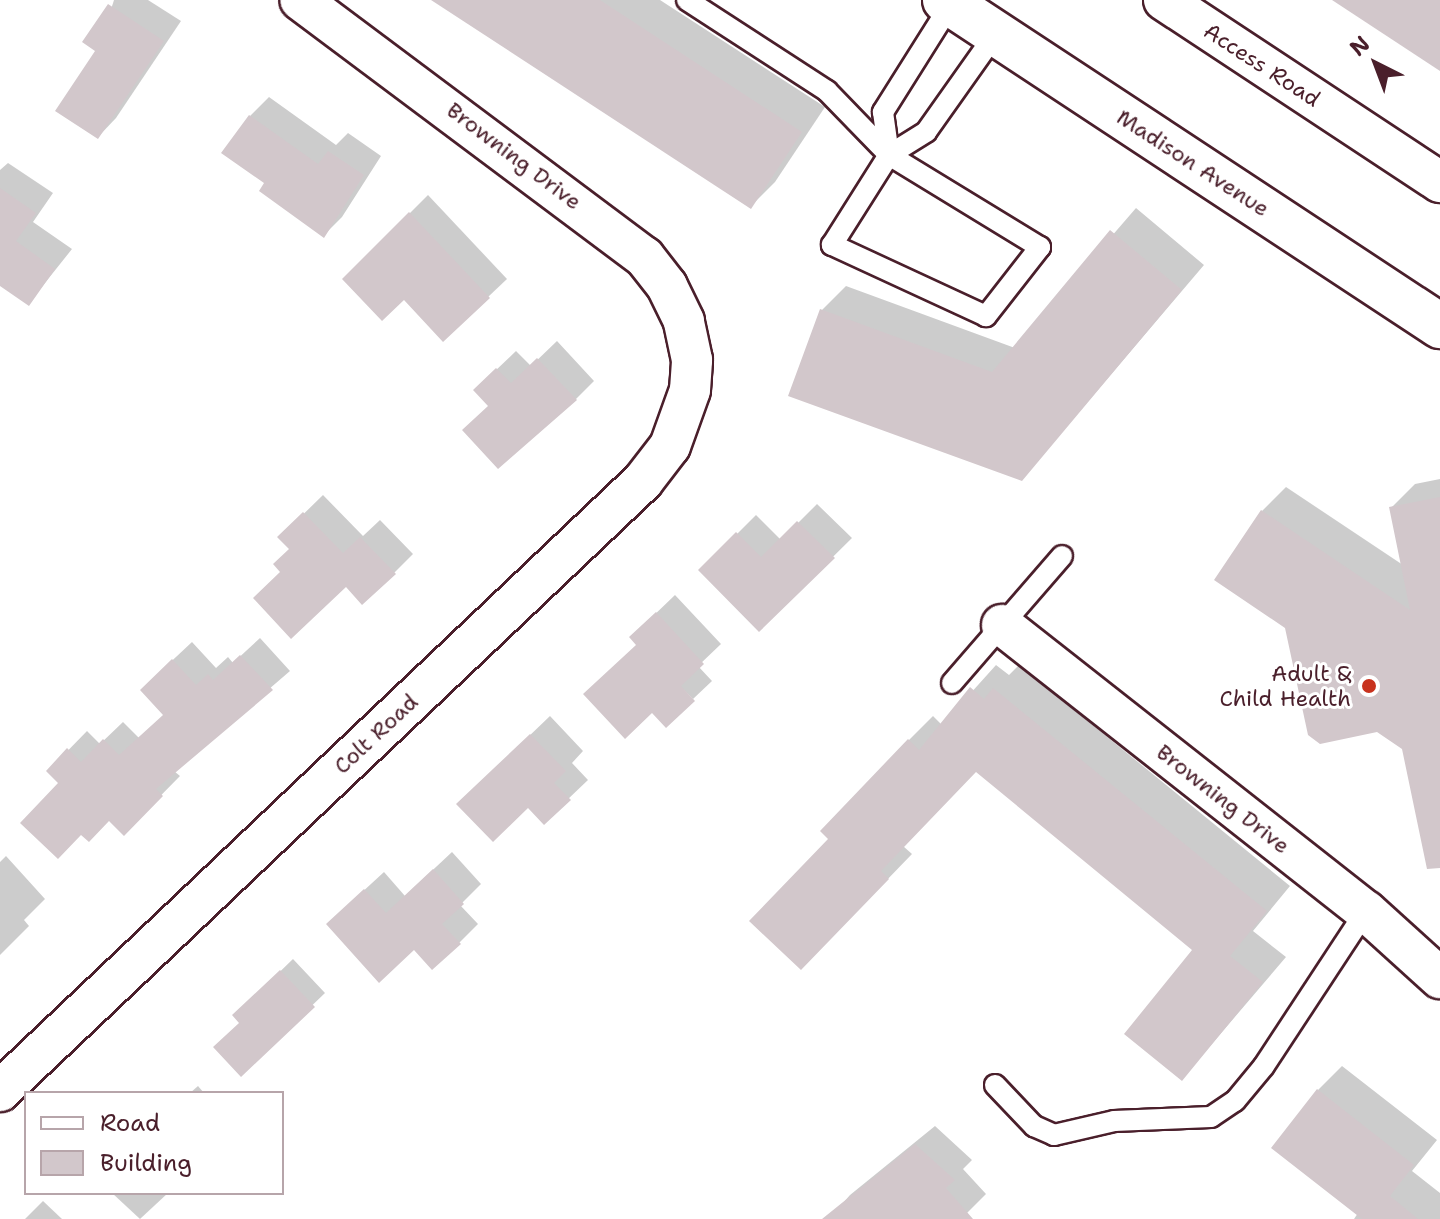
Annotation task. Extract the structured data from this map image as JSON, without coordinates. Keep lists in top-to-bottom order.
{
  "streets": {
    "main road": ["Madison Avenue"],
    "street": ["Access Road", "Browning Drive", "Colt Road"]
  },
  "crossings": [
    ["Browning Drive", "Colt Road"]
  ],
  "places": ["Adult & Child Health"],
  "legend": ["Road", "Building"],
  "north": "top left"
}
